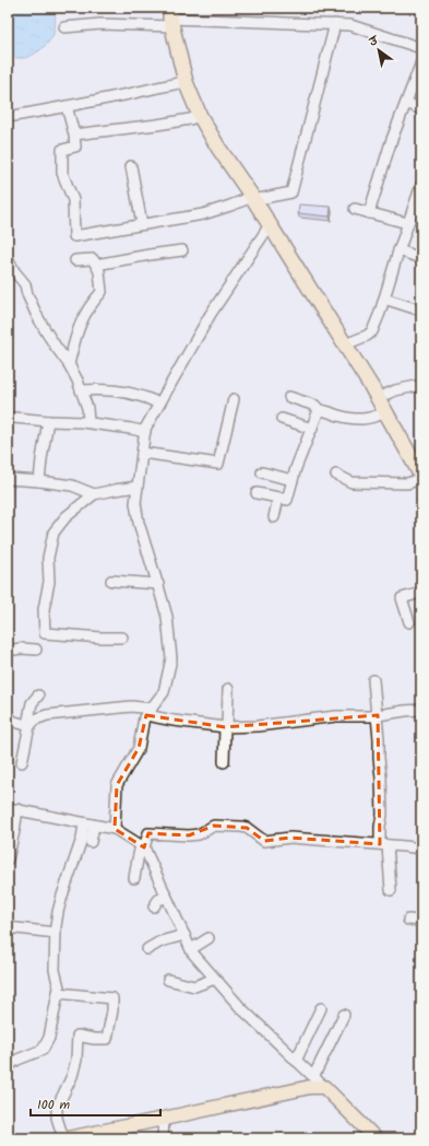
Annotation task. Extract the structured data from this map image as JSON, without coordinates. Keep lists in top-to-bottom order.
{
  "scale_bar": "100 m",
  "north": "top left"
}
